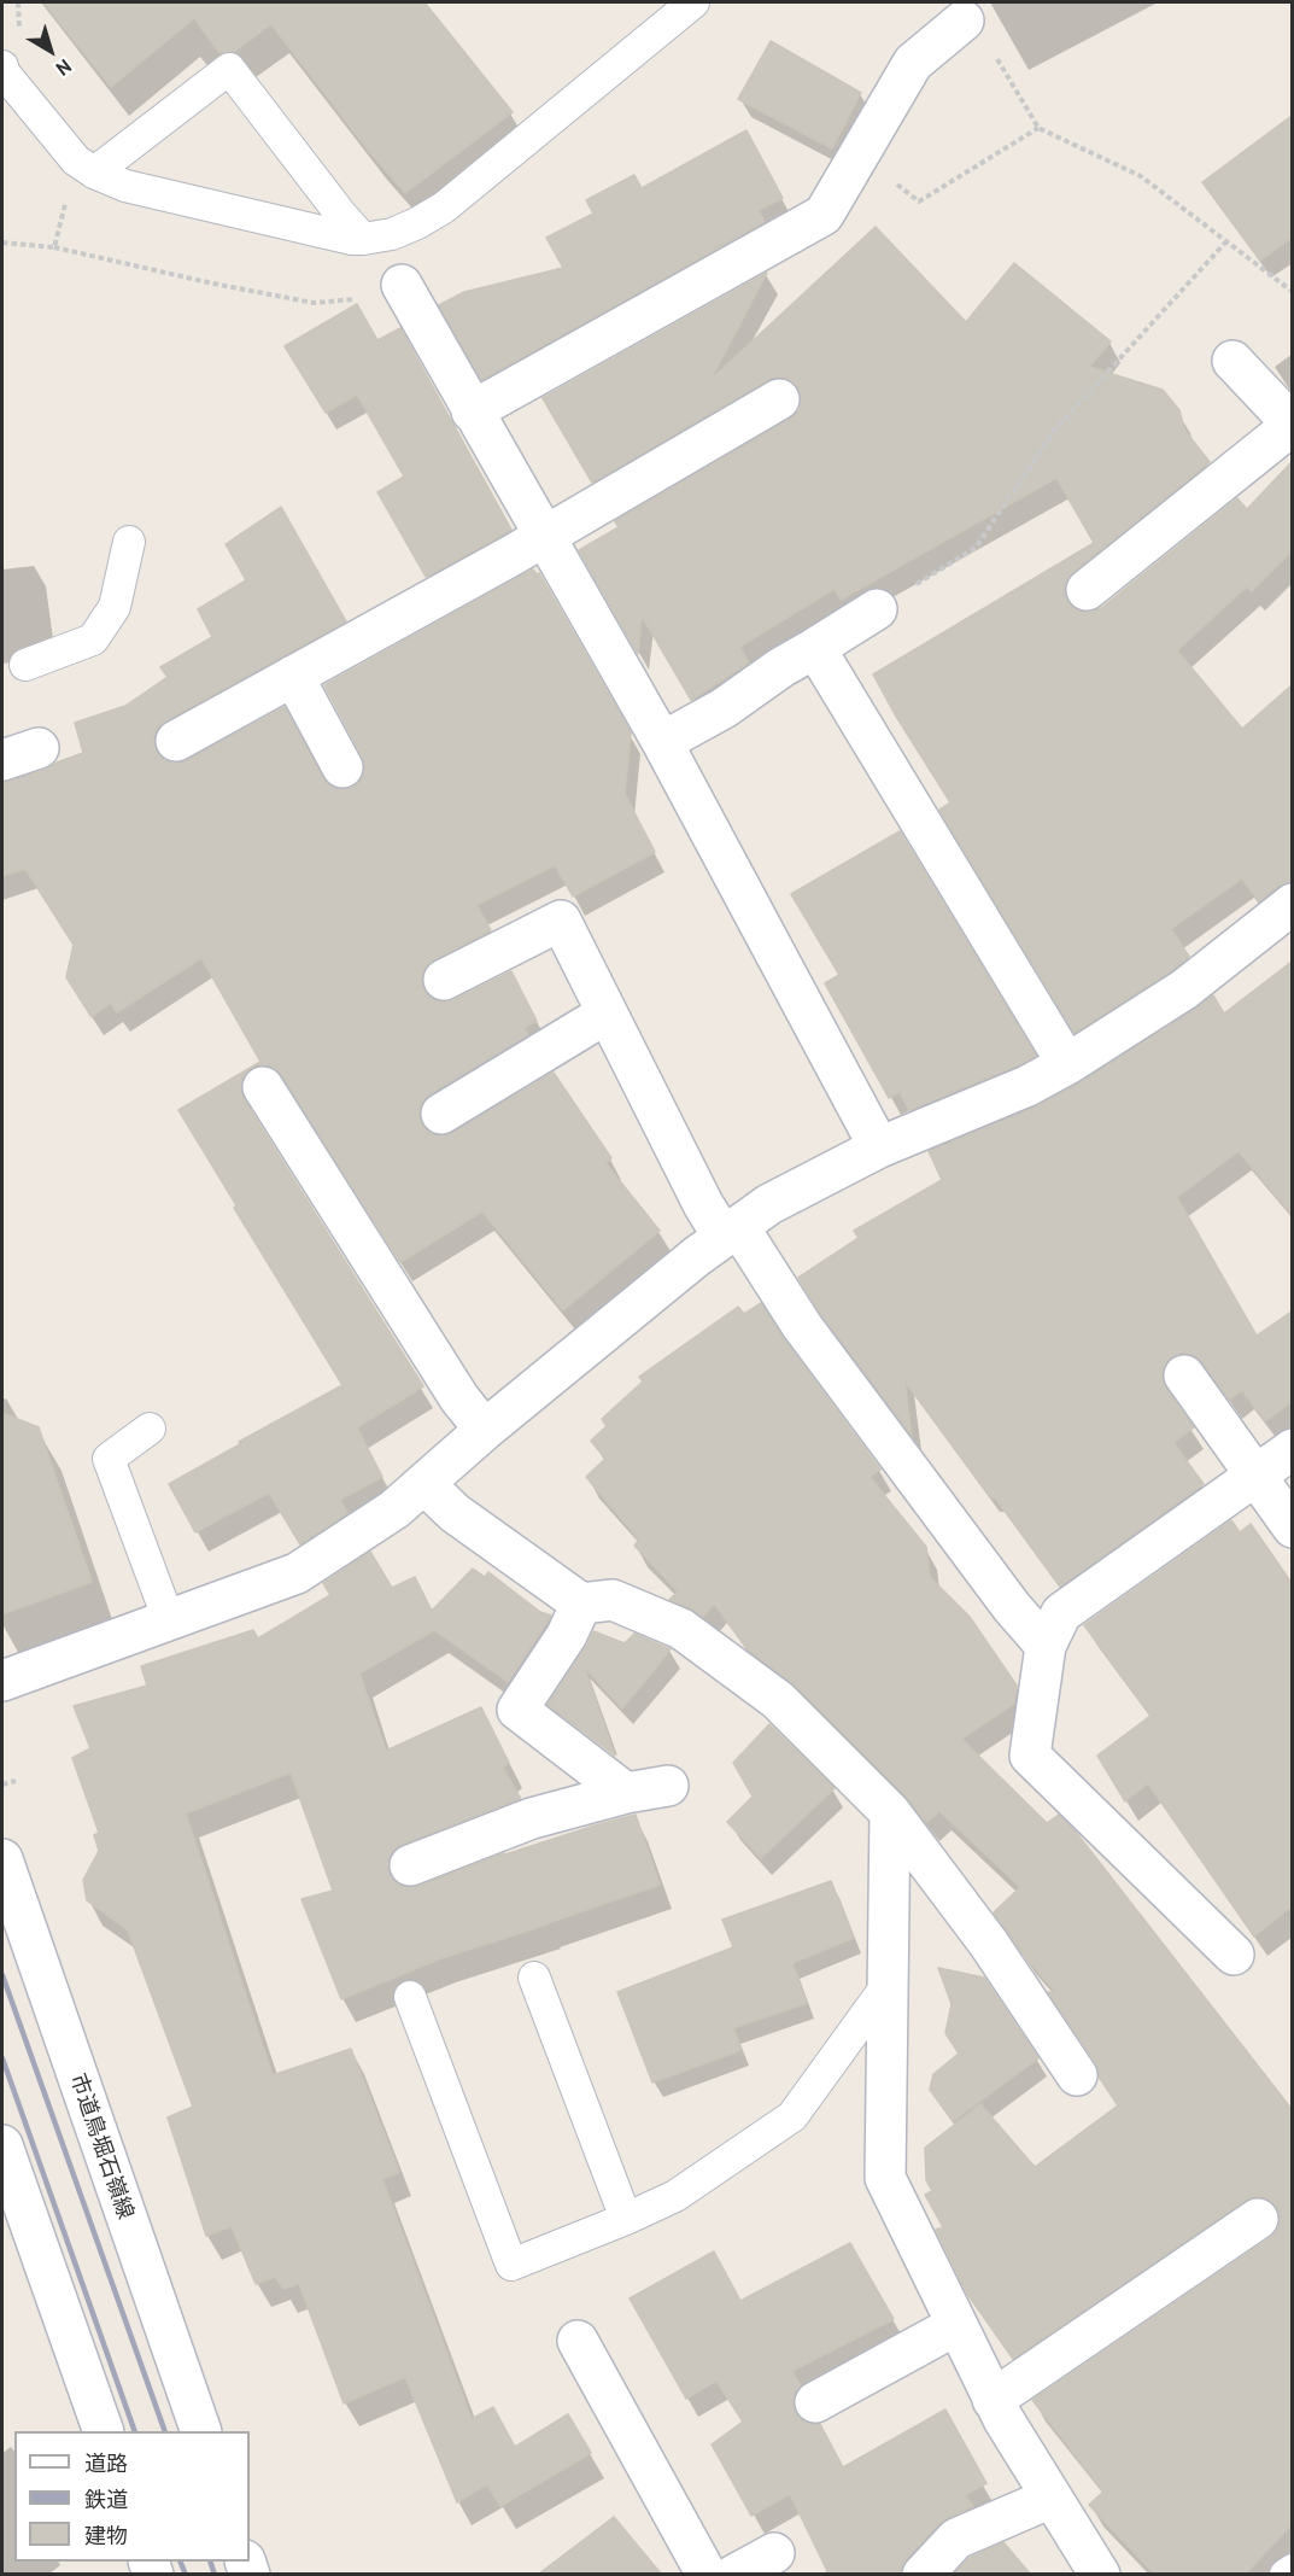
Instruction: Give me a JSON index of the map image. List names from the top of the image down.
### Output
{
  "streets": {
    "street": ["市道鳥堀石嶺線"]
  },
  "legend": ["道路", "鉄道", "建物"],
  "north": "bottom right"
}
